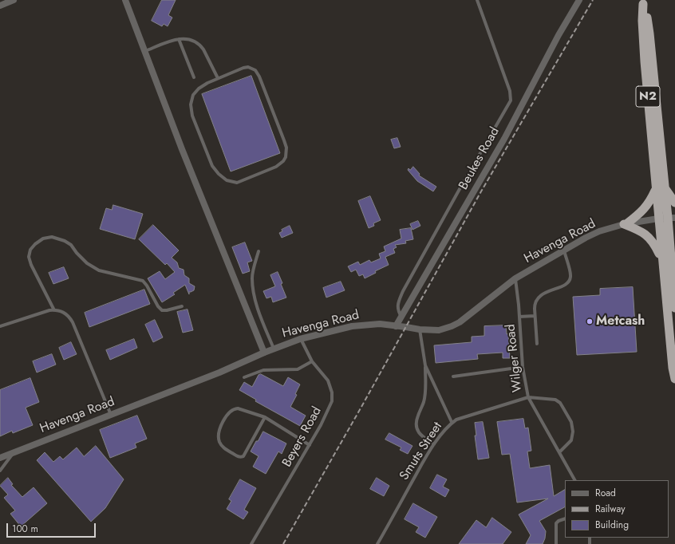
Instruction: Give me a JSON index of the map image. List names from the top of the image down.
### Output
{
  "streets": {
    "highway": ["N2"],
    "street": ["Beukes Road", "Havenga Road"],
    "lane": ["Wilger Road", "Beyers Road", "Smuts Street"]
  },
  "crossings": [
    ["N2", "Havenga Road"],
    ["Beukes Road", "Havenga Road"],
    ["Havenga Road", "Wilger Road"],
    ["Havenga Road", "Beyers Road"],
    ["Wilger Road", "Smuts Street"]
  ],
  "places": ["Metcash"],
  "legend": ["Road", "Railway", "Building"],
  "scale_bar": "100 m"
}
